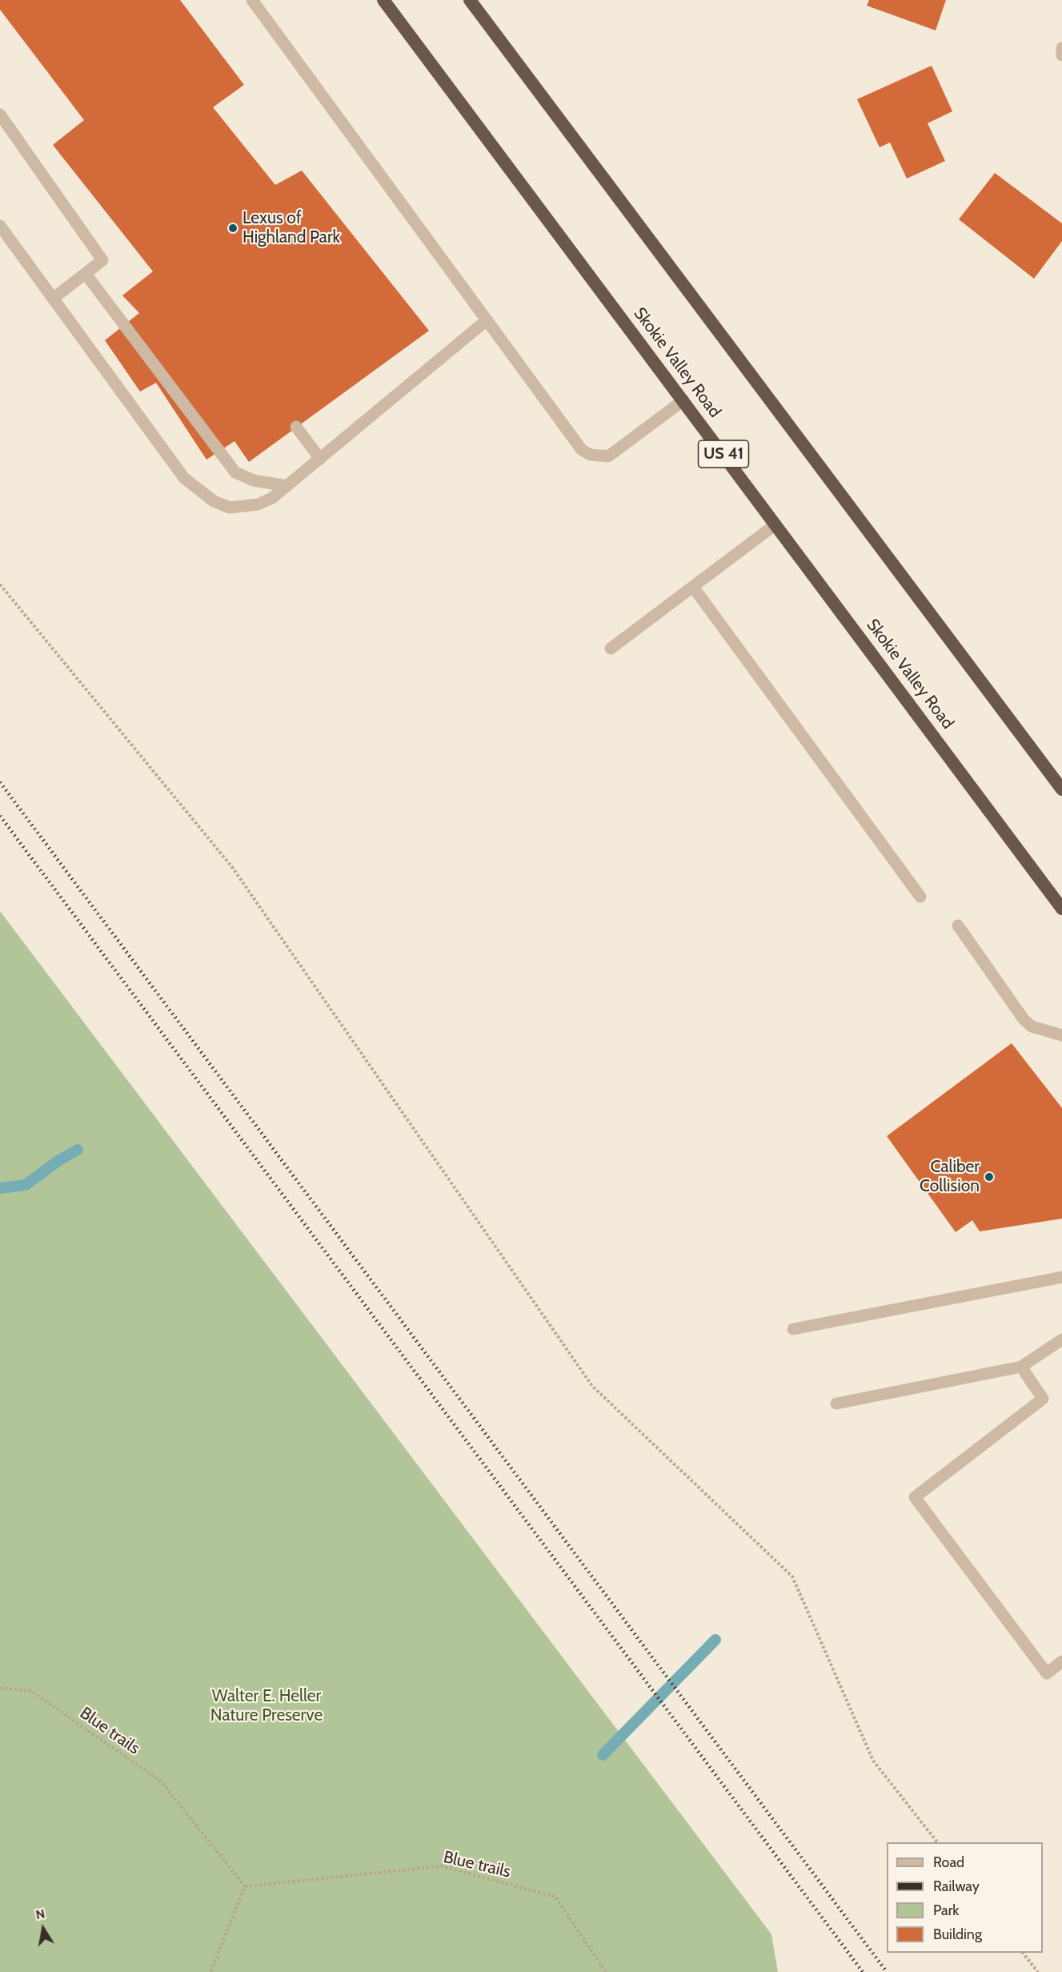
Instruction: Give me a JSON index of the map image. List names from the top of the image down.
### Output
{
  "streets": {
    "highway": ["Skokie Valley Road", "US 41"],
    "path": ["Blue trails"]
  },
  "parks": ["Walter E. Heller Nature Preserve"],
  "places": ["Lexus of Highland Park", "Caliber Collision"],
  "legend": [
    "Road",
    "Railway",
    "Park",
    "Building"
  ],
  "north": "top"
}
